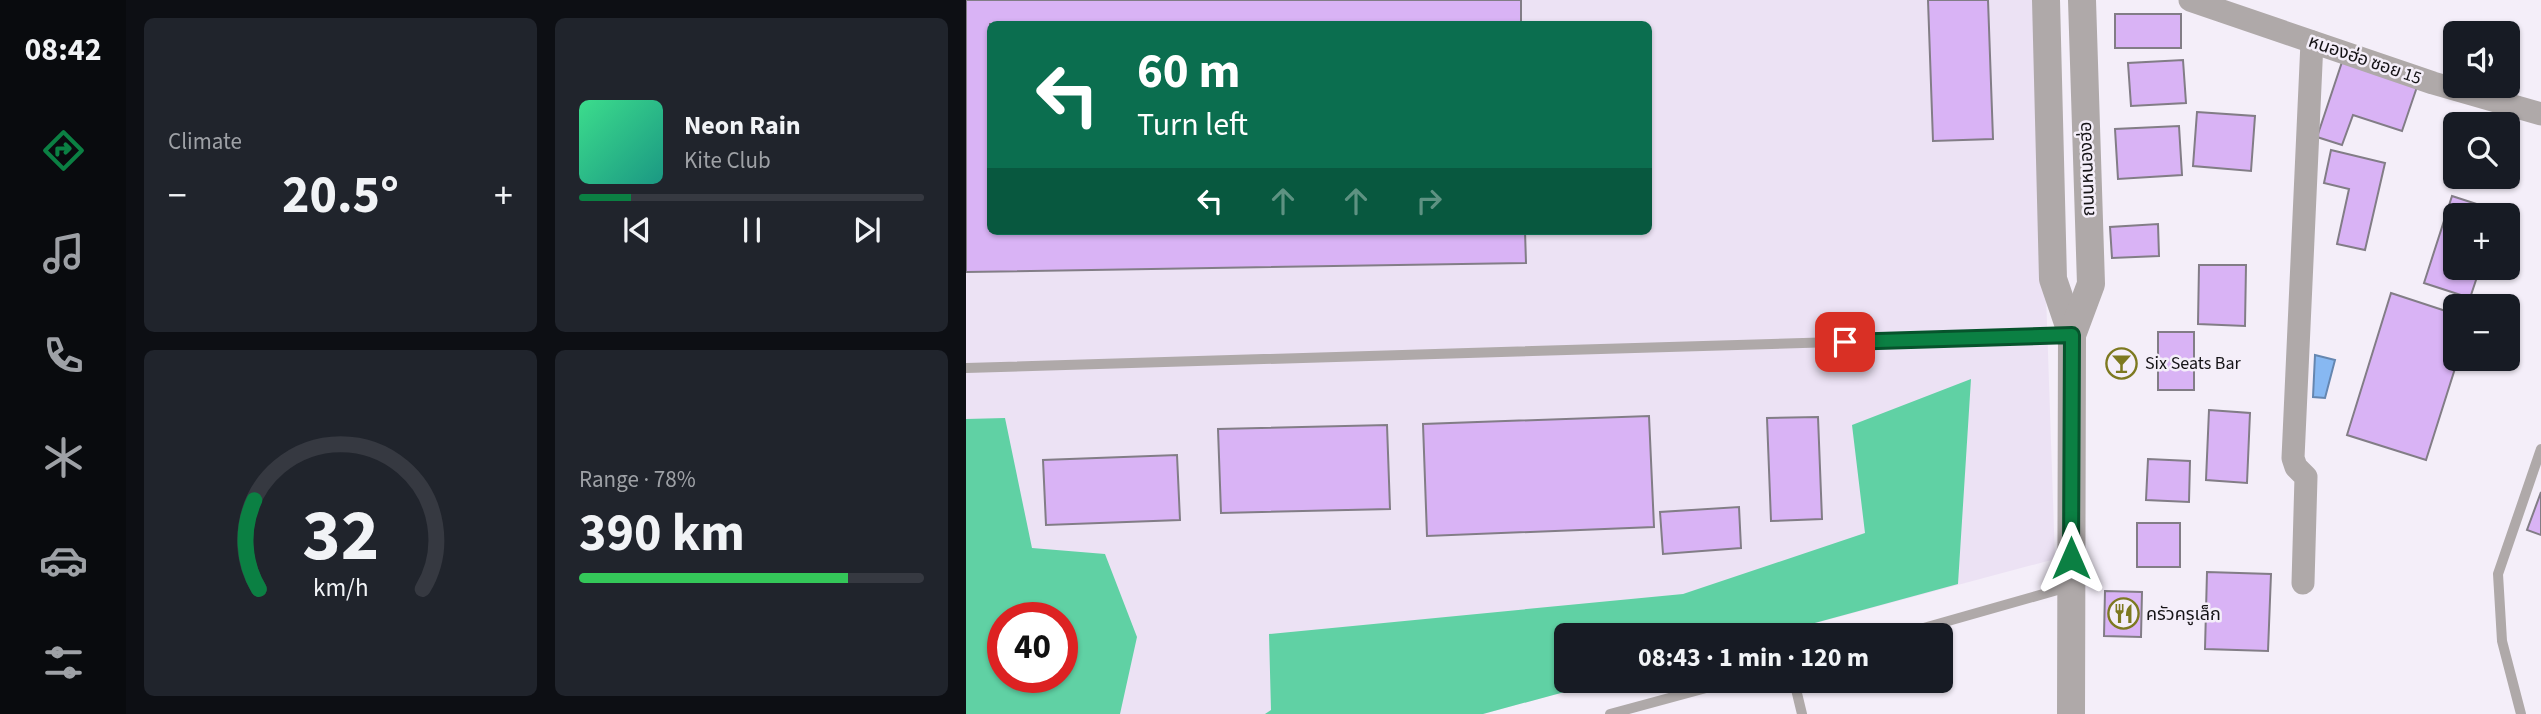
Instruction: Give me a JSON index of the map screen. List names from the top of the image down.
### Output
{
  "streets": {
    "street": ["หนองฮ่อ ซอย 15", "ถนนหนองฮ่อ"]
  },
  "places": {
    "bar": ["Six Seats Bar"],
    "restaurant": ["ครัวครูเล็ก"]
  },
  "page": {
    "tabs": "08:42",
    "tile": [
      "Climate",
      ["Range · 78%", "390 km"]
    ],
    "map_buttons": ["+", "−"],
    "turn": ["60 m", "Turn left"],
    "song": ["Neon Rain", "Kite Club"],
    "heat": ["−", "20.5°", "+"],
    "limit": "40",
    "trip": "08:43 · 1 min · 120 m",
    "gauge": ["32", "km/h"]
  }
}
